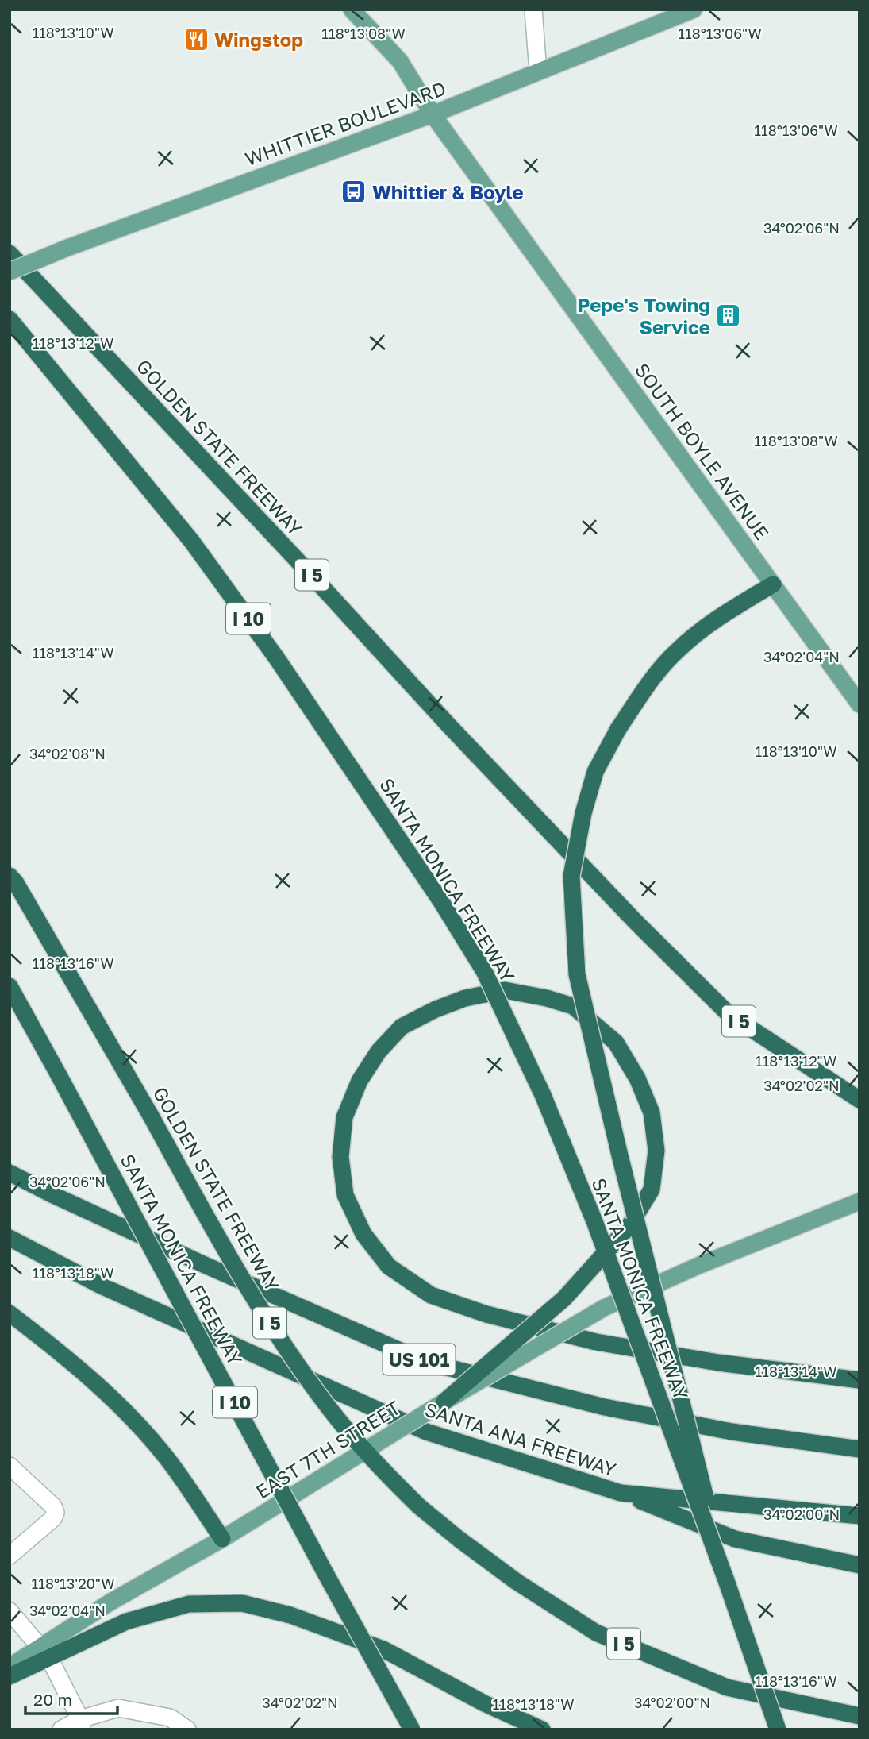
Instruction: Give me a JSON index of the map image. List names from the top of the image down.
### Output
{
  "streets": {
    "highway": [
      "GOLDEN STATE FREEWAY",
      "I 5",
      "I 10",
      "SANTA MONICA FREEWAY",
      "US 101",
      "SANTA ANA FREEWAY"
    ],
    "main road": ["WHITTIER BOULEVARD", "SOUTH BOYLE AVENUE", "EAST 7TH STREET"]
  },
  "crossings": [
    ["WHITTIER BOULEVARD", "SOUTH BOYLE AVENUE"]
  ],
  "places": {
    "restaurant": ["Wingstop"],
    "bus stop": ["Whittier & Boyle"],
    "building": ["Pepe's Towing Service"]
  },
  "scale_bar": "20 m",
  "coordinates": [
    "118°13'10\"W",
    "118°13'08\"W",
    "118°13'06\"W",
    "34°02'06\"N",
    "118°13'12\"W",
    "118°13'14\"W",
    "34°02'04\"N",
    "34°02'08\"N",
    "118°13'16\"W",
    "34°02'02\"N",
    "118°13'18\"W",
    "34°02'00\"N",
    "118°13'20\"W"
  ]
}
